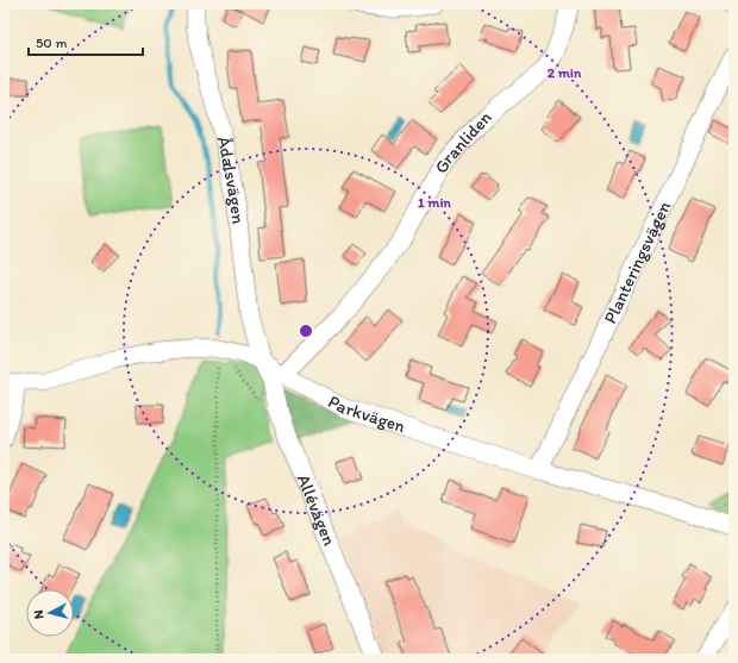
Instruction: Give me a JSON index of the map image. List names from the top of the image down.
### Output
{
  "streets": {
    "street": [
      "Granliden",
      "Ådalsvägen",
      "Planteringsvägen",
      "Parkvägen",
      "Allévägen"
    ]
  },
  "crossings": [
    ["Granliden", "Parkvägen"],
    ["Ådalsvägen", "Parkvägen"],
    ["Ådalsvägen", "Allévägen"],
    ["Planteringsvägen", "Parkvägen"],
    ["Parkvägen", "Allévägen"]
  ],
  "scale_bar": "50 m",
  "north": "left",
  "rings": ["2 min", "1 min"]
}
